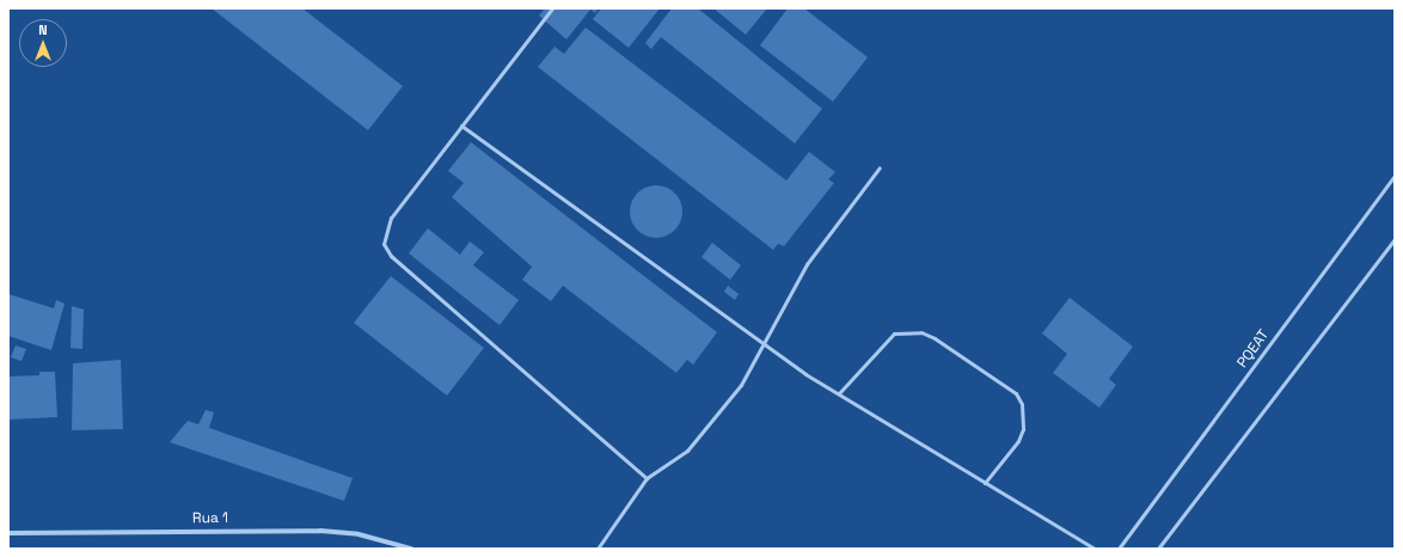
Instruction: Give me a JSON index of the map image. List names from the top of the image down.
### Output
{
  "streets": {
    "street": ["Rua 1"],
    "lane": ["PQEAT"]
  },
  "north": "top"
}
